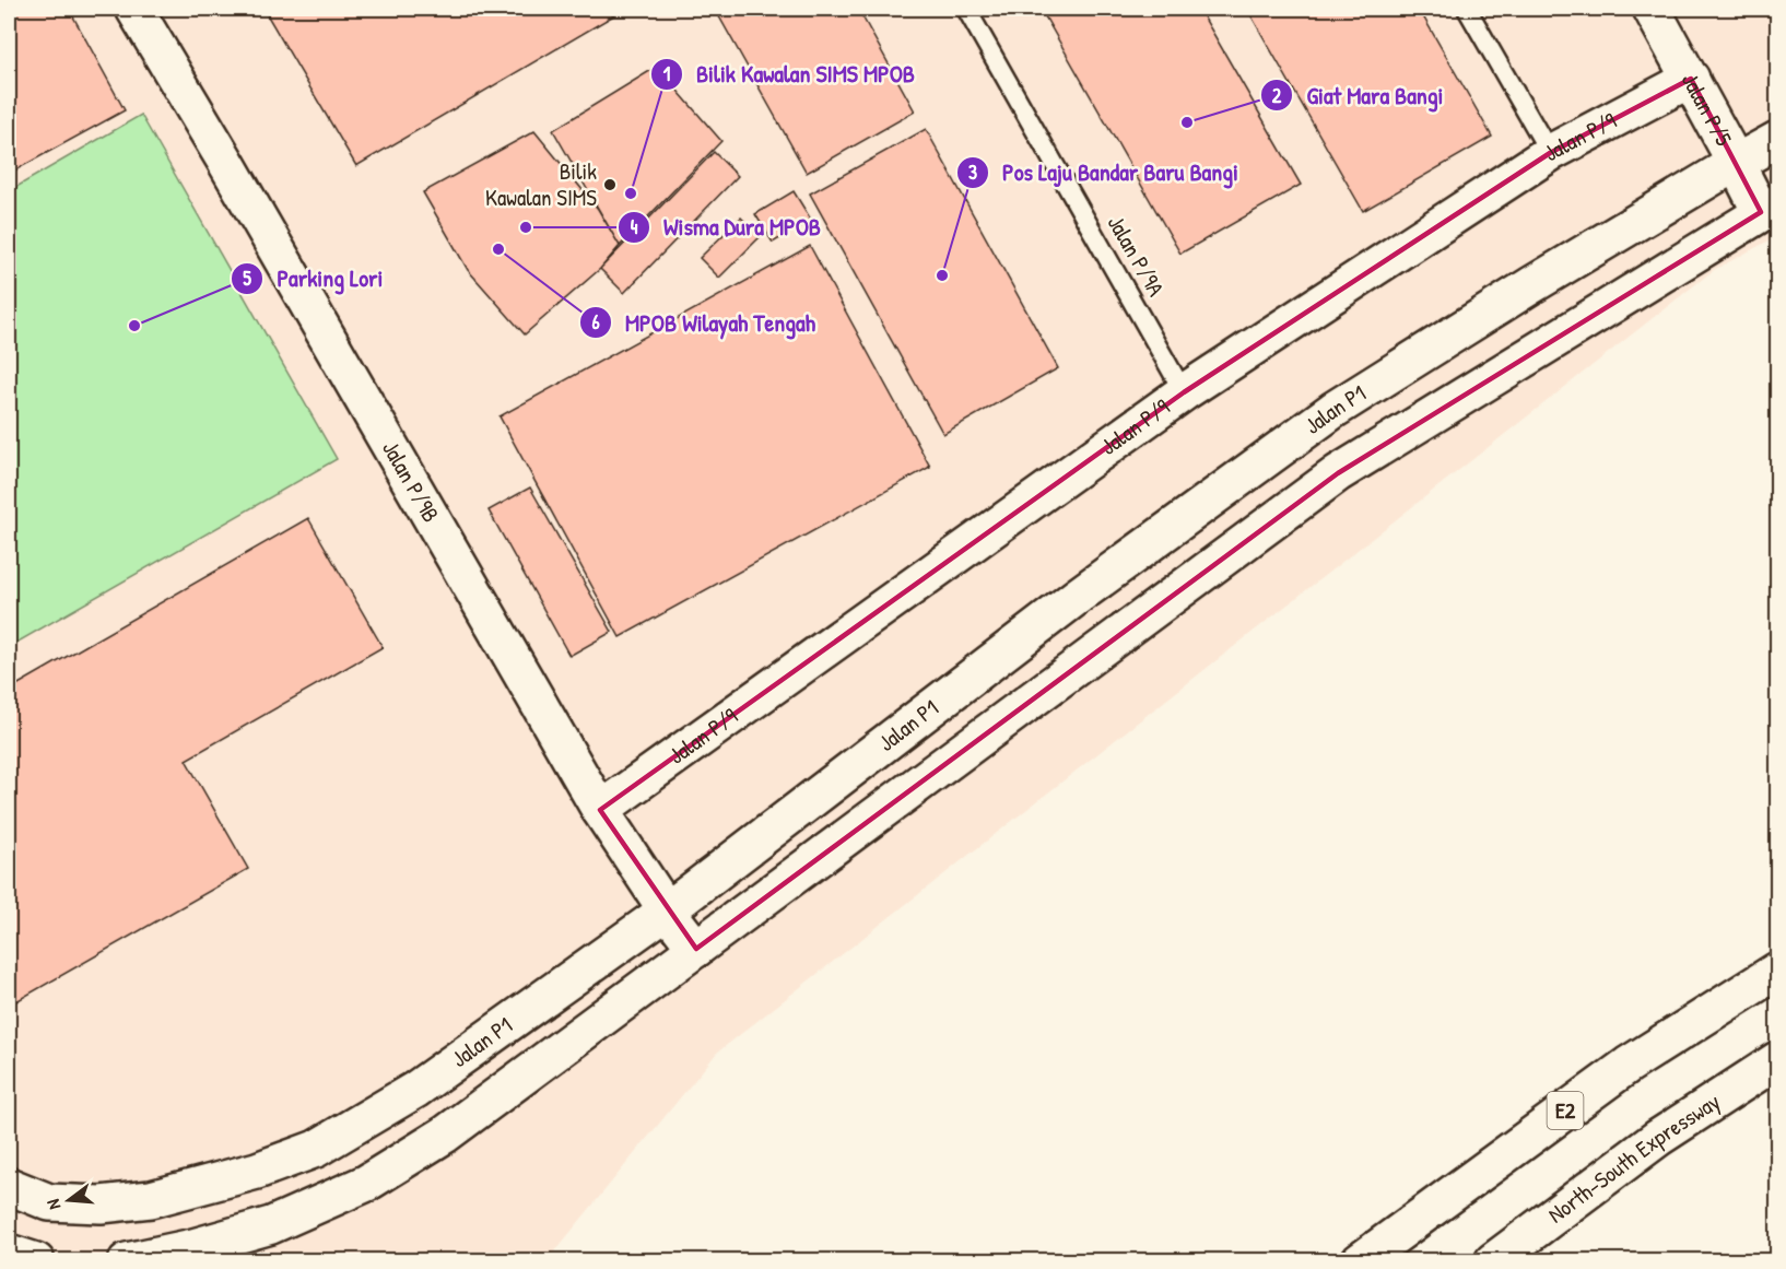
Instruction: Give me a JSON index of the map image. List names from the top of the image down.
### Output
{
  "streets": {
    "main road": [
      "Jalan P/5",
      "Jalan P/9",
      "Jalan P1",
      "Jalan P/9B",
      "E2",
      "North–South Expressway"
    ],
    "lane": ["Jalan P/9A"]
  },
  "crossings": [
    ["Jalan P/5", "Jalan P/9"],
    ["Jalan P/5", "Jalan P1"],
    ["Jalan P/9", "Jalan P/9A"],
    ["Jalan P/9", "Jalan P/9B"],
    ["Jalan P1", "Jalan P/9B"]
  ],
  "places": [
    "Giat Mara Bangi",
    "Bilik Kawalan SIMS",
    "Bilik Kawalan SIMS MPOB",
    "Wisma Dura MPOB",
    "MPOB Wilayah Tengah",
    "Pos Laju Bandar Baru Bangi",
    "Parking Lori"
  ],
  "north": "left"
}
